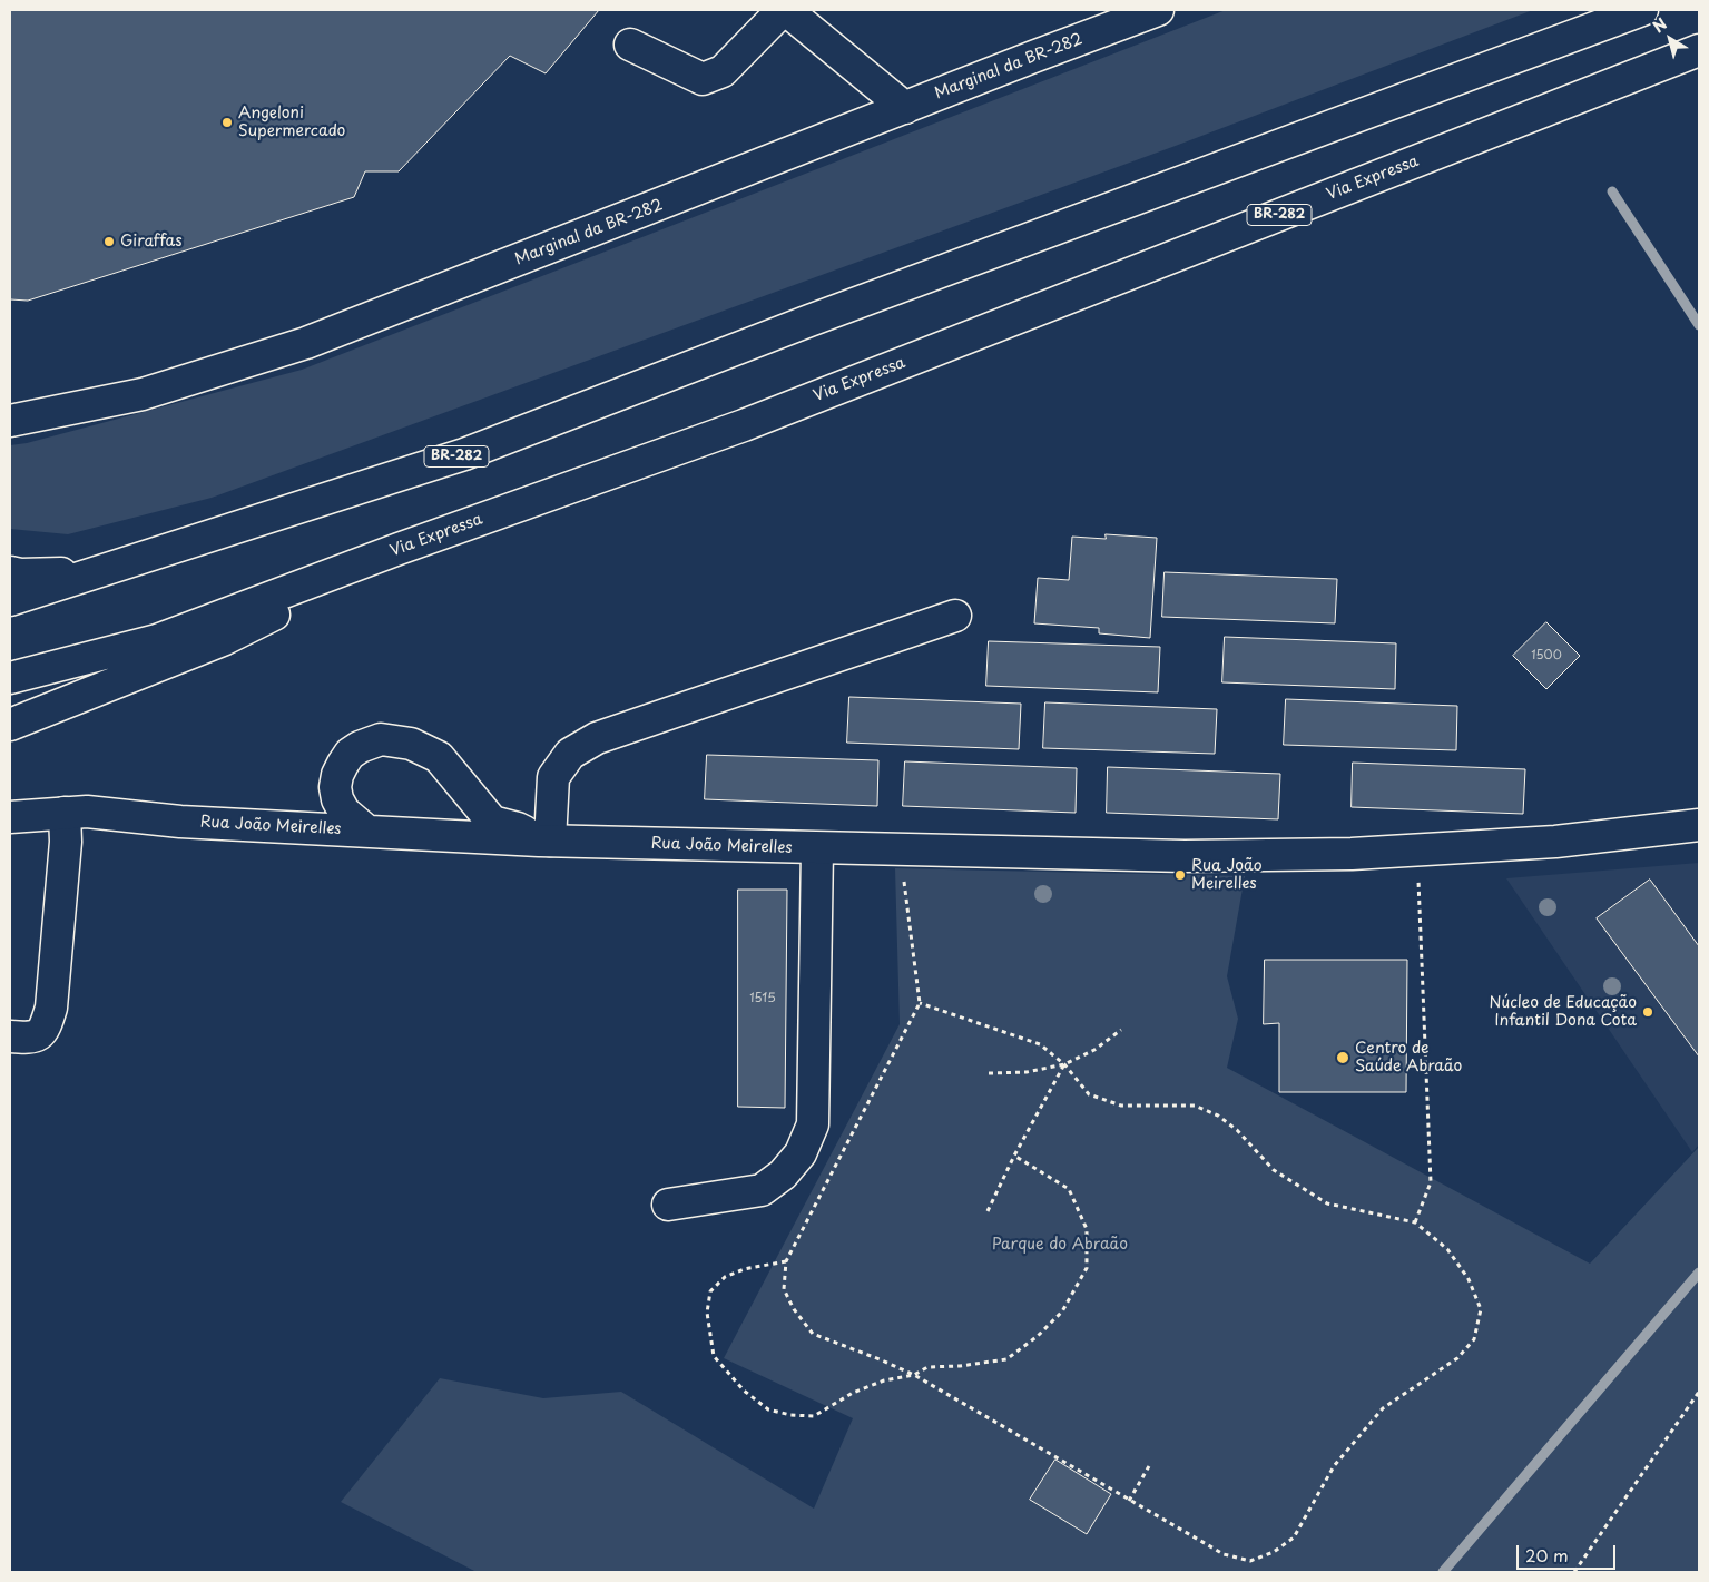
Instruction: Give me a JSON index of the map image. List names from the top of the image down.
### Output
{
  "streets": {
    "main road": [
      "Marginal da BR-282",
      "Via Expressa",
      "BR-282",
      "Rua João Meirelles"
    ]
  },
  "parks": ["Parque do Abraão"],
  "places": [
    "Angeloni Supermercado",
    "Giraffas",
    "Rua João Meirelles",
    "Núcleo de Educação Infantil Dona Cota",
    "Centro de Saúde Abraão"
  ],
  "house_numbers": ["1500", "1515"],
  "scale_bar": "20 m",
  "north": "top left"
}
